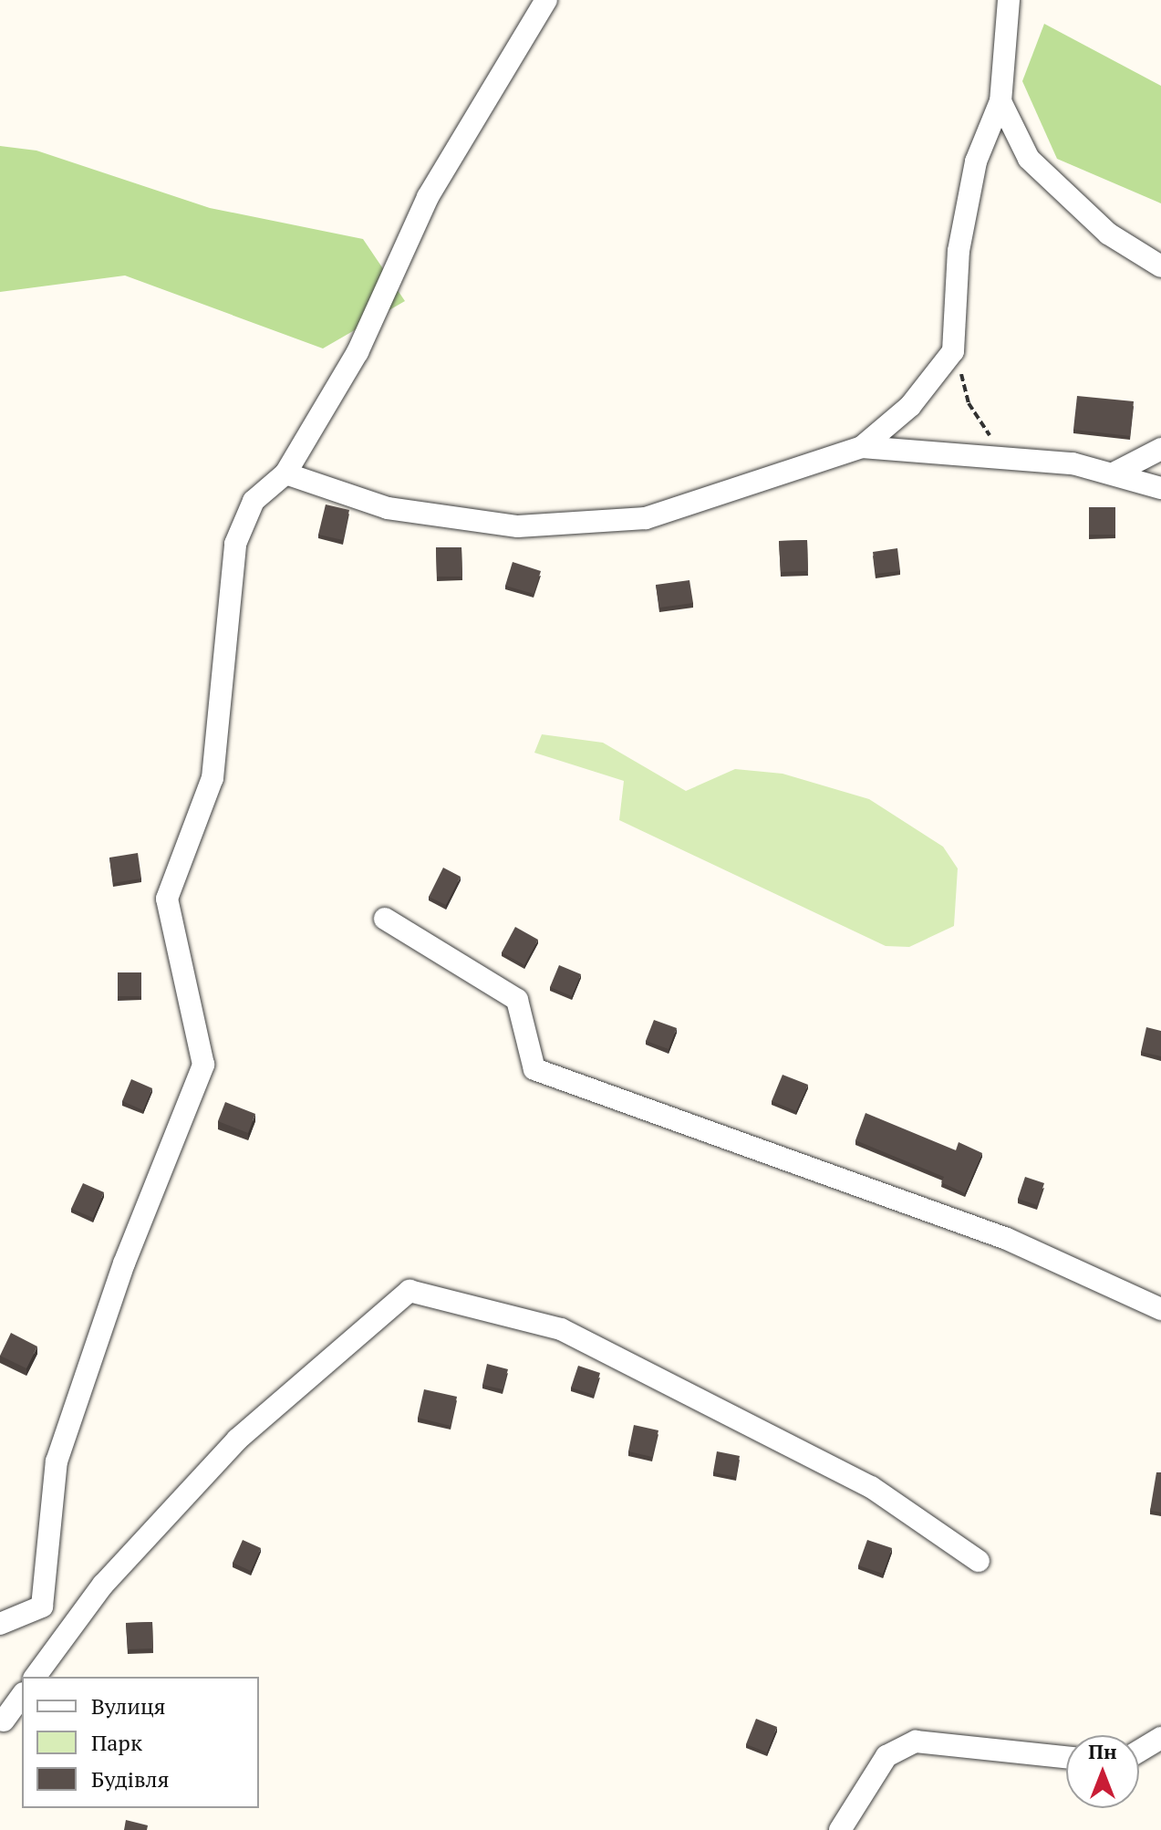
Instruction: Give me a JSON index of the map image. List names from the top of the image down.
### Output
{
  "legend": ["Вулиця", "Парк", "Будівля"],
  "north": "top"
}
